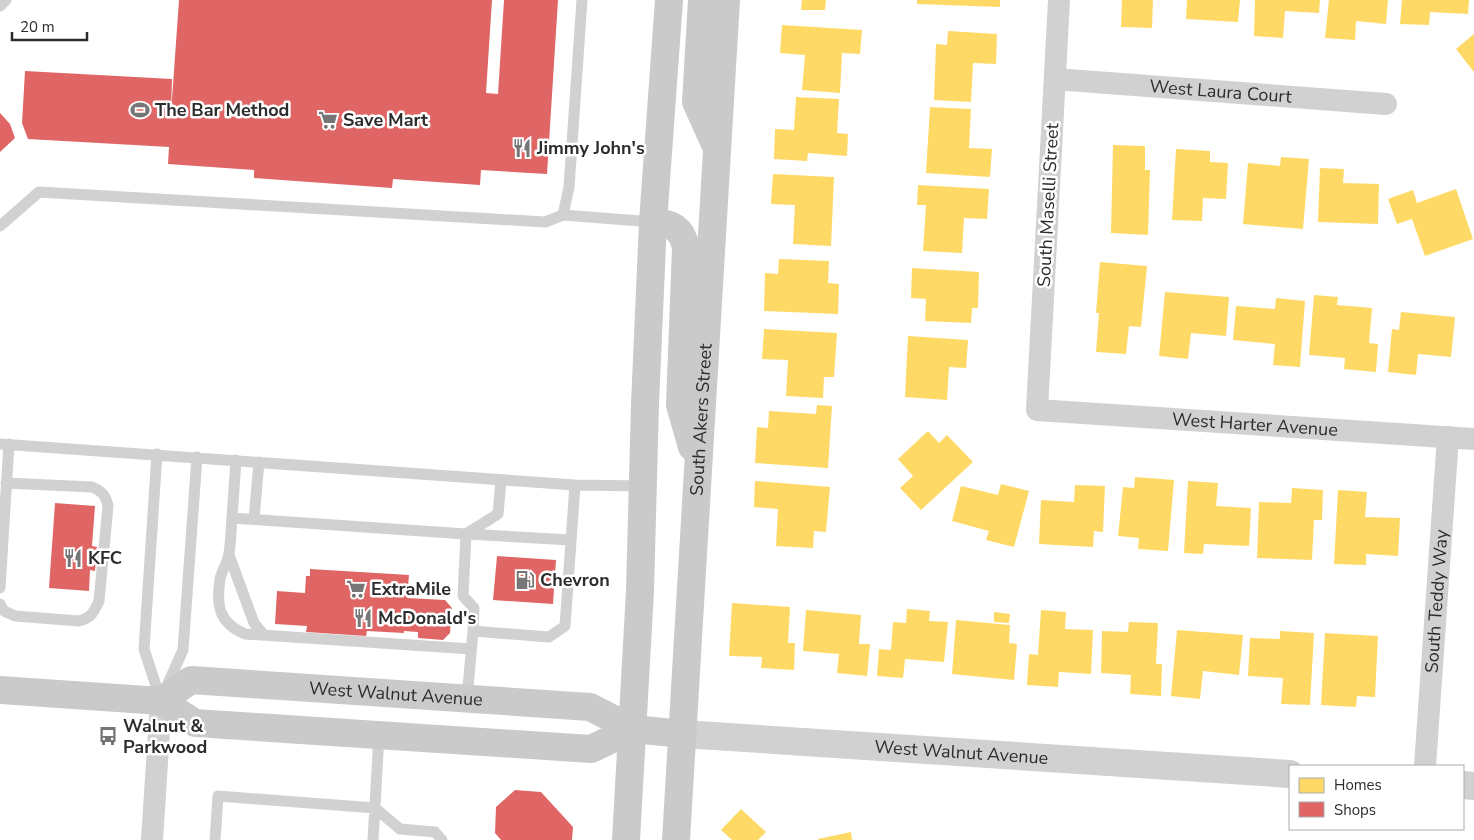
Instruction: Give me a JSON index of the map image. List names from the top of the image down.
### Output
{
  "streets": {
    "main road": ["South Akers Street", "West Walnut Avenue"],
    "street": [
      "West Laura Court",
      "South Maselli Street",
      "West Harter Avenue",
      "South Teddy Way"
    ]
  },
  "crossings": [
    ["West Laura Court", "South Maselli Street"],
    ["South Maselli Street", "West Harter Avenue"],
    ["South Akers Street", "West Walnut Avenue"],
    ["West Harter Avenue", "South Teddy Way"]
  ],
  "places": {
    "sports": ["The Bar Method"],
    "supermarket": ["Save Mart", "ExtraMile"],
    "restaurant": ["Jimmy John's", "KFC", "McDonald's"],
    "fuel station": ["Chevron"],
    "bus stop": ["Walnut & Parkwood"]
  },
  "legend": ["Homes", "Shops"],
  "scale_bar": "20 m"
}
